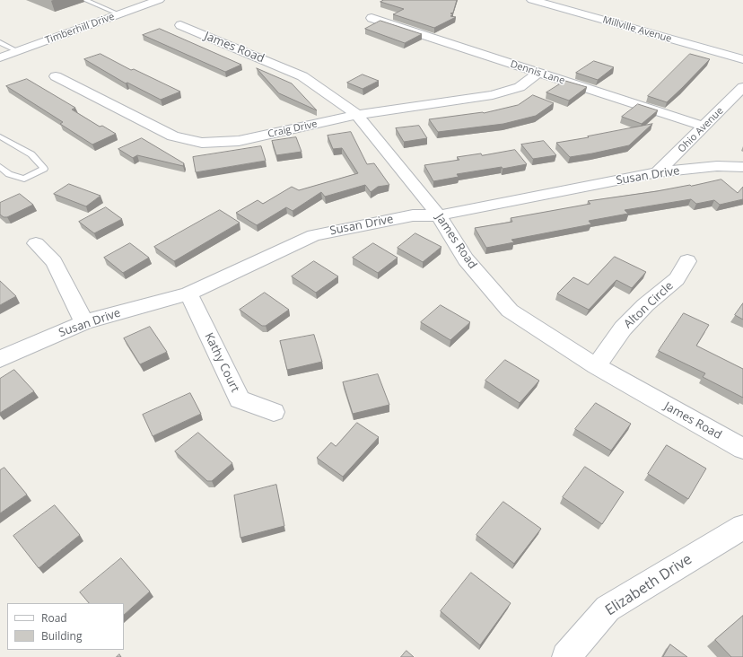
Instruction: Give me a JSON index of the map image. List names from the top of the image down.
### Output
{
  "streets": {
    "street": [
      "Timberhill Drive",
      "Millville Avenue",
      "James Road",
      "Dennis Lane",
      "Craig Drive",
      "Ohio Avenue",
      "Susan Drive",
      "Alton Circle",
      "Kathy Court",
      "Elizabeth Drive"
    ]
  },
  "crossings": [
    ["James Road", "Craig Drive"],
    ["James Road", "Susan Drive"],
    ["James Road", "Alton Circle"],
    ["Dennis Lane", "Craig Drive"],
    ["Dennis Lane", "Ohio Avenue"],
    ["Ohio Avenue", "Susan Drive"],
    ["Susan Drive", "Kathy Court"]
  ],
  "legend": ["Road", "Building"]
}
